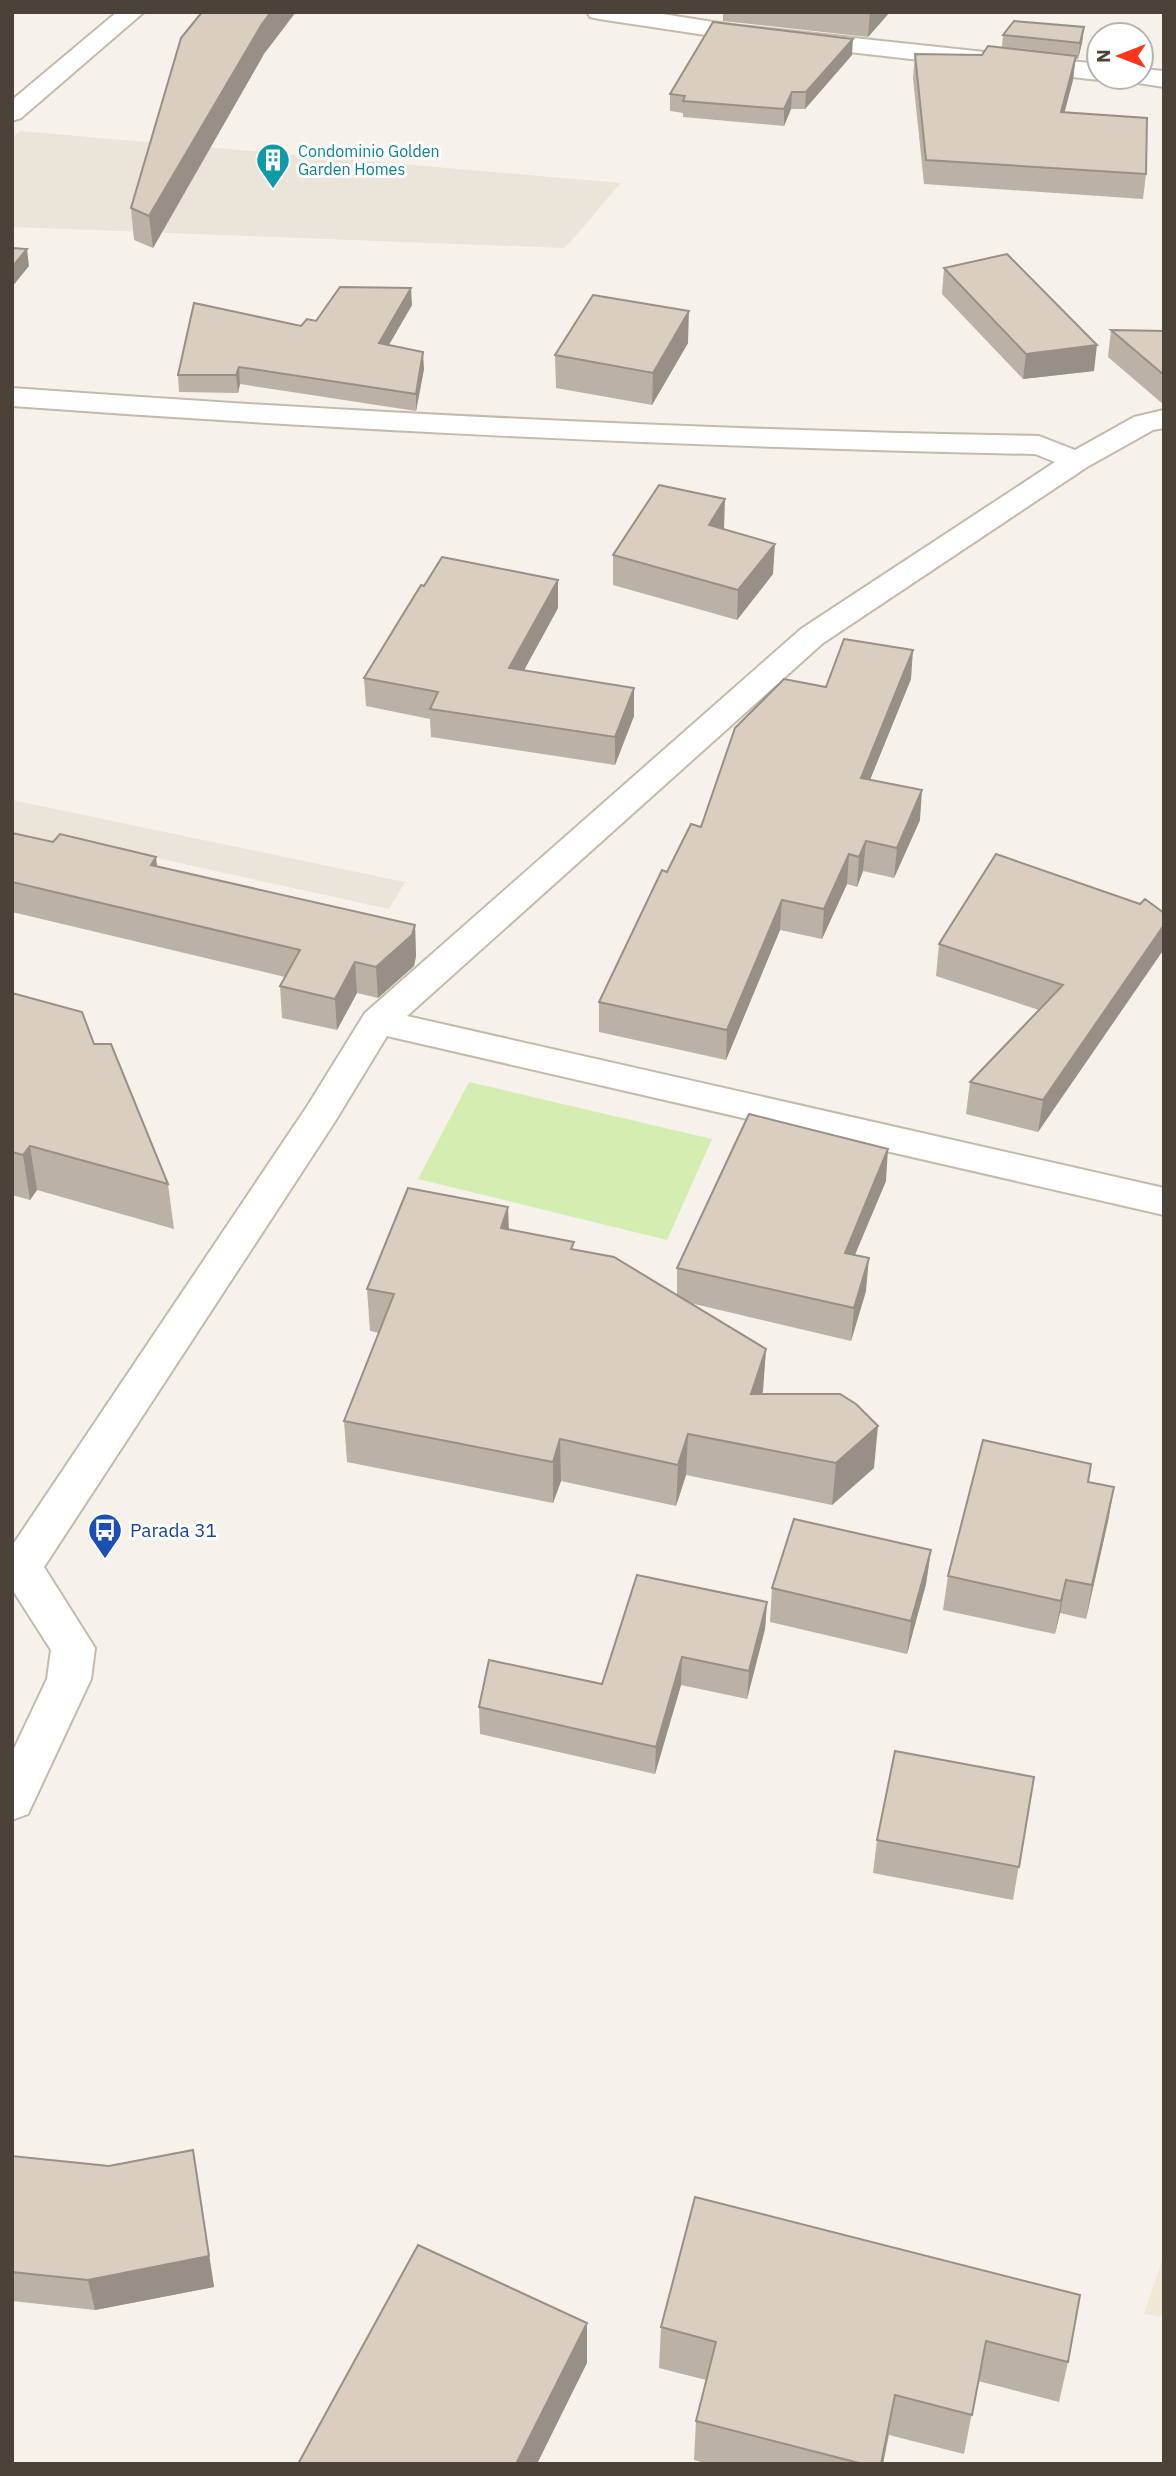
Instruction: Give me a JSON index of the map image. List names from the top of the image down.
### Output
{
  "places": {
    "building": ["Condominio Golden Garden Homes"],
    "bus stop": ["Parada 31"]
  },
  "north": "left"
}
